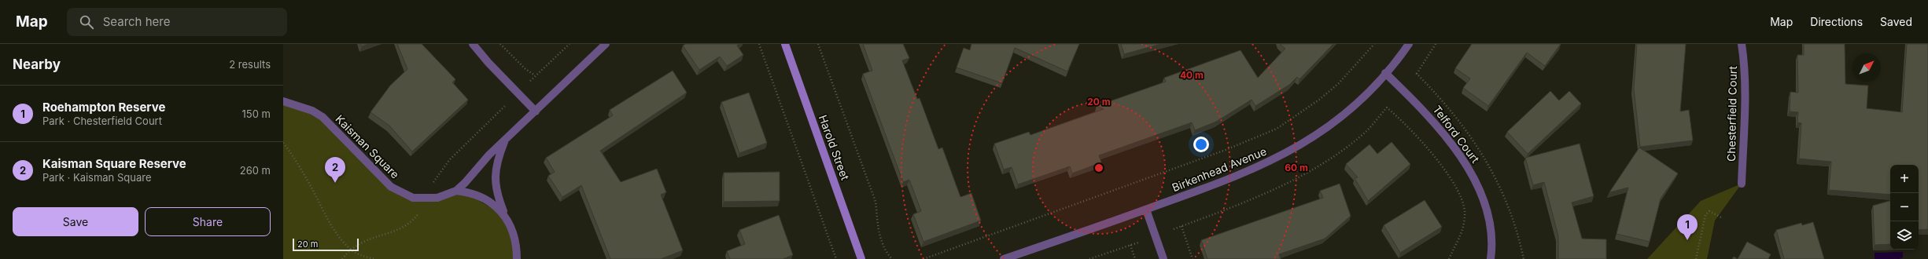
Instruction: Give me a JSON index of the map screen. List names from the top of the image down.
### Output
{
  "streets": {
    "street": [
      "Chesterfield Court",
      "Telford Court",
      "Kaisman Square",
      "Harold Street",
      "Birkenhead Avenue"
    ]
  },
  "crossings": [
    ["Telford Court", "Birkenhead Avenue"]
  ],
  "scale_bar": "20 m",
  "north": "top right",
  "page": {
    "header": "Map",
    "search": "Search here",
    "nav": ["Map", "Directions", "Saved"],
    "heading": ["Nearby", "2 results"],
    "list": [
      {
        "mark": "1",
        "name": "Roehampton Reserve",
        "note": "Park · Chesterfield Court",
        "value": "150 m"
      },
      {
        "mark": "2",
        "name": "Kaisman Square Reserve",
        "note": "Park · Kaisman Square",
        "value": "260 m"
      }
    ],
    "pins": ["2", "1"],
    "map_buttons": ["+", "−"],
    "buttons": ["Save", "Share"],
    "scale": "20 m"
  },
  "rings": ["40 m", "20 m", "60 m"]
}
